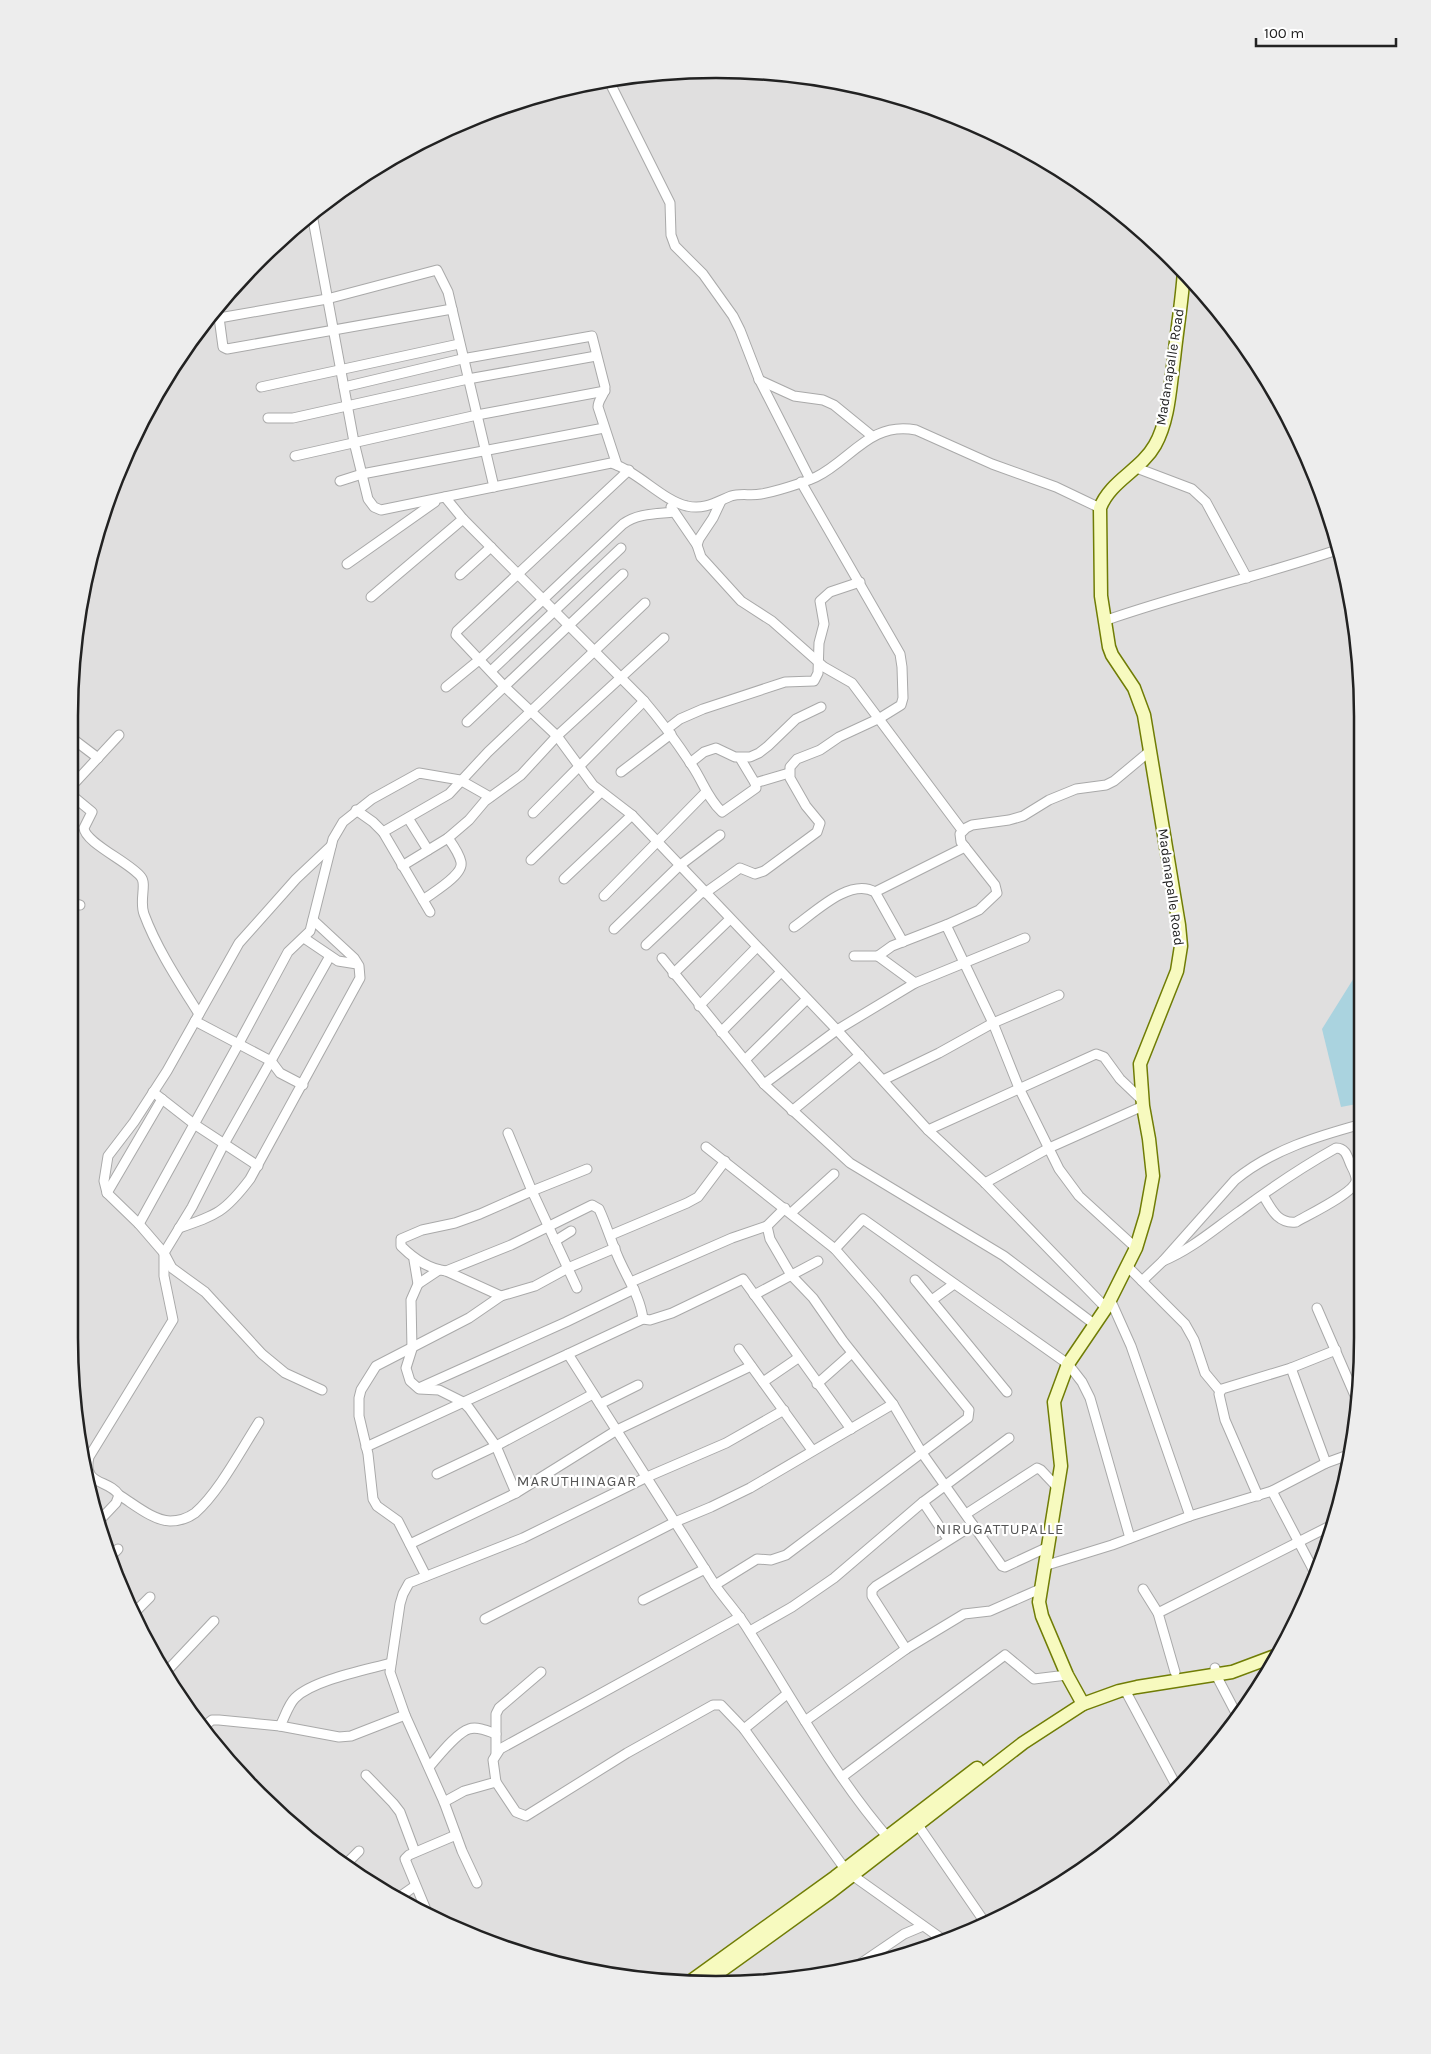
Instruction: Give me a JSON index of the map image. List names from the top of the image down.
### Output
{
  "streets": {
    "main road": ["Madanapalle Road"]
  },
  "districts": ["MARUTHINAGAR", "NIRUGATTUPALLE"],
  "scale_bar": "100 m"
}
